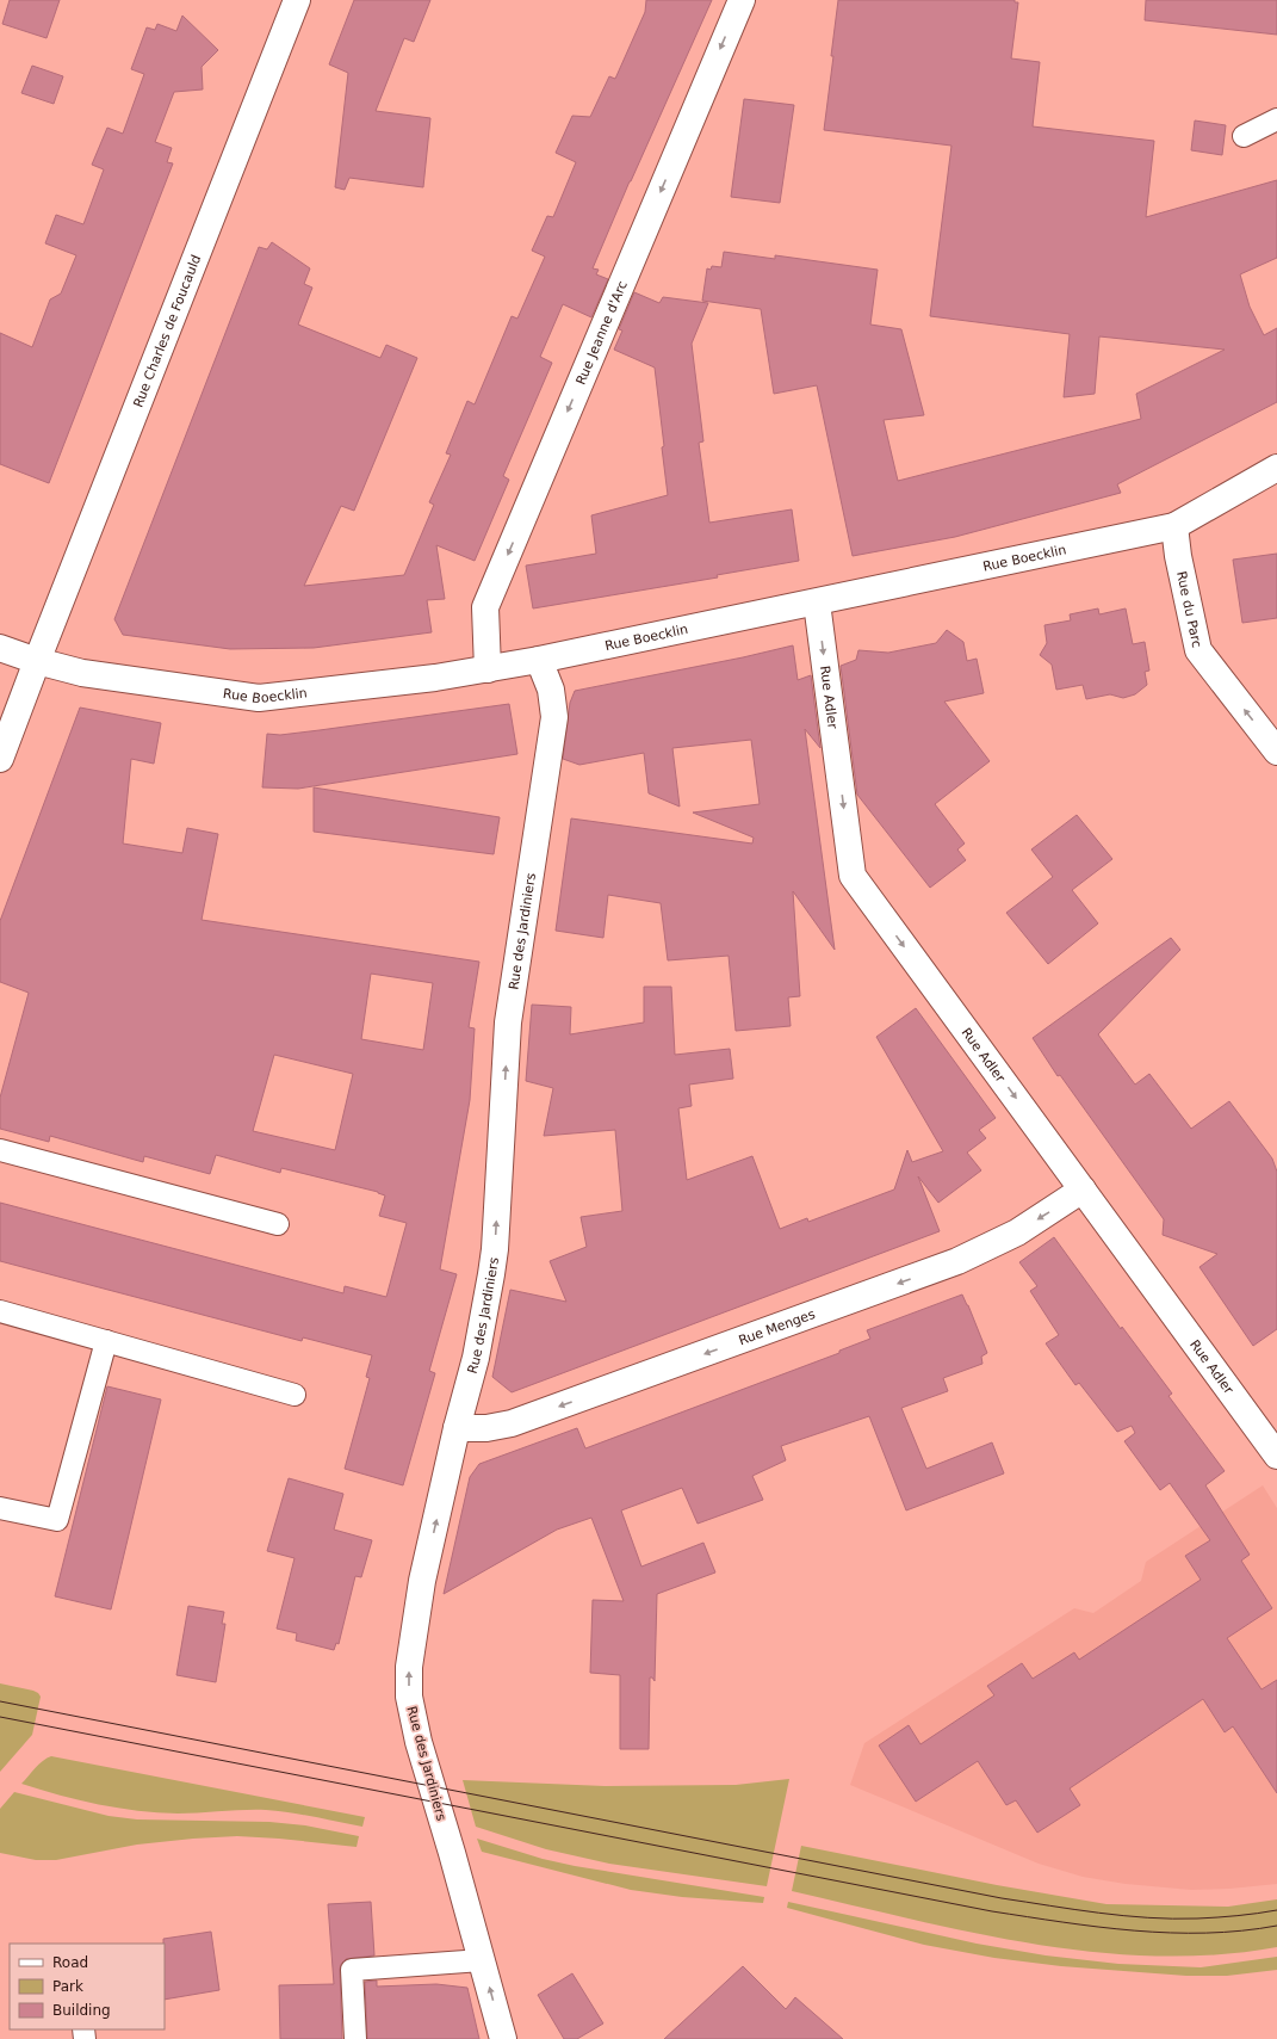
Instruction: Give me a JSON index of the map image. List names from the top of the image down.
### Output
{
  "streets": {
    "street": [
      "Rue Charles de Foucauld",
      "Rue Jeanne d'Arc",
      "Rue Boecklin",
      "Rue du Parc",
      "Rue Adler",
      "Rue des Jardiniers",
      "Rue Menges"
    ]
  },
  "crossings": [
    ["Rue Charles de Foucauld", "Rue Boecklin"],
    ["Rue Jeanne d'Arc", "Rue Boecklin"],
    ["Rue Boecklin", "Rue du Parc"],
    ["Rue Boecklin", "Rue Adler"],
    ["Rue Boecklin", "Rue des Jardiniers"],
    ["Rue Adler", "Rue Menges"],
    ["Rue des Jardiniers", "Rue Menges"]
  ],
  "one_way": [
    "Rue Jeanne d'Arc",
    "Rue du Parc",
    "Rue Adler",
    "Rue des Jardiniers",
    "Rue Menges"
  ],
  "legend": ["Road", "Park", "Building"]
}
